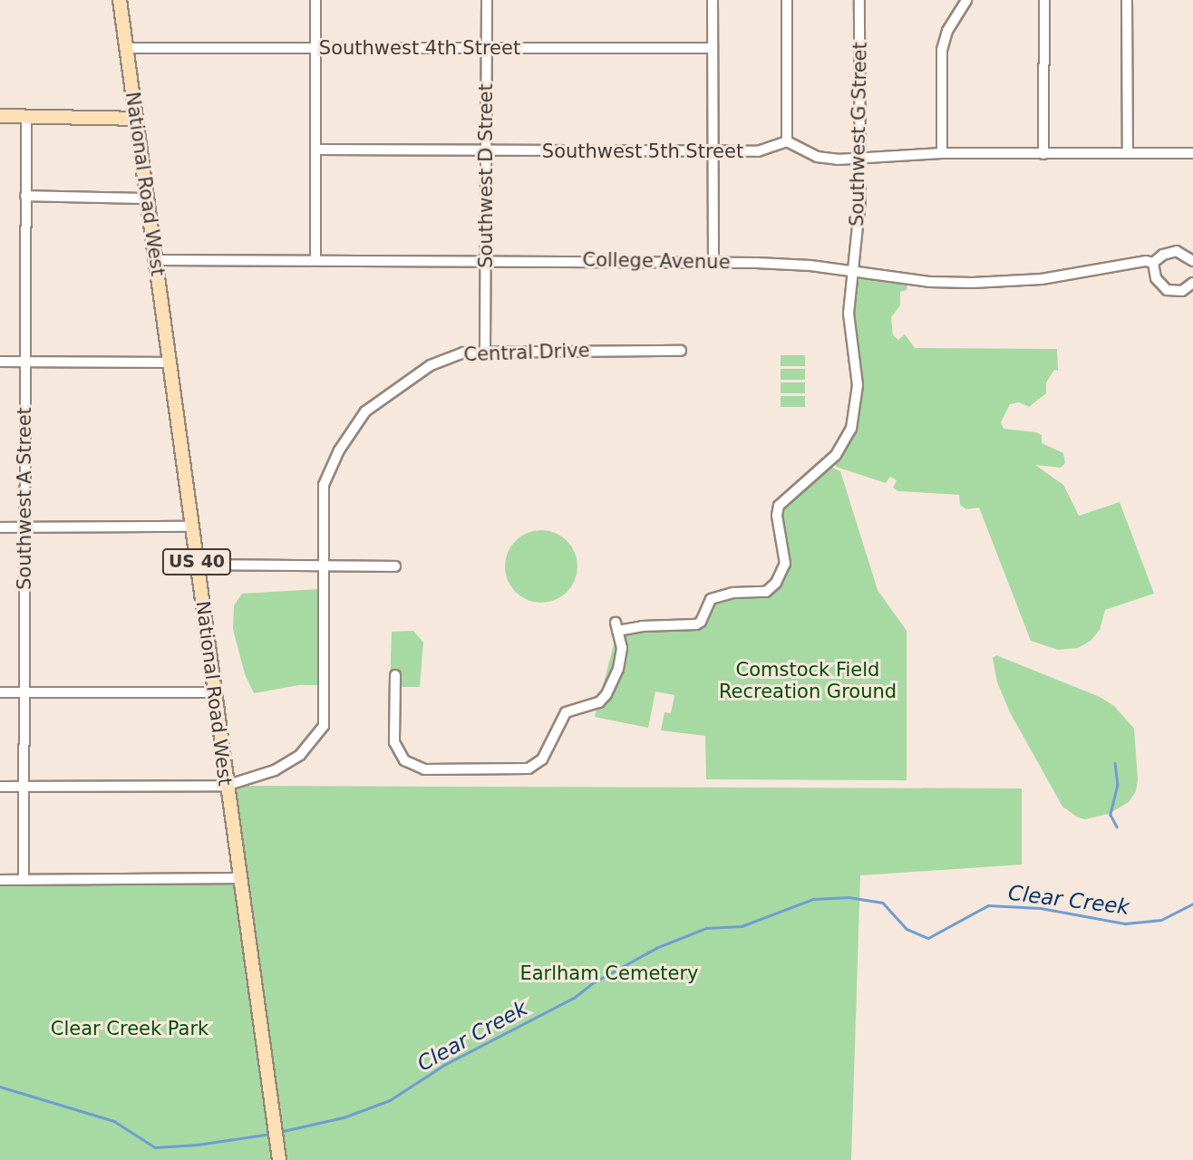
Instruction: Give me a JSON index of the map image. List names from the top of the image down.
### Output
{
  "streets": {
    "main road": ["National Road West", "US 40"],
    "street": [
      "Southwest 4th Street",
      "Southwest G Street",
      "Southwest 5th Street",
      "Southwest D Street",
      "College Avenue",
      "Central Drive",
      "Southwest A Street"
    ]
  },
  "crossings": [
    ["Southwest 4th Street", "Southwest D Street"],
    ["Southwest 4th Street", "National Road West"],
    ["Southwest G Street", "College Avenue"],
    ["Southwest 5th Street", "Southwest D Street"],
    ["Southwest D Street", "College Avenue"],
    ["Southwest D Street", "Central Drive"],
    ["National Road West", "College Avenue"],
    ["National Road West", "Central Drive"],
    ["Central Drive", "Southwest A Street"]
  ],
  "water": ["Clear Creek"],
  "parks": ["Comstock Field Recreation Ground", "Earlham Cemetery", "Clear Creek Park"]
}
